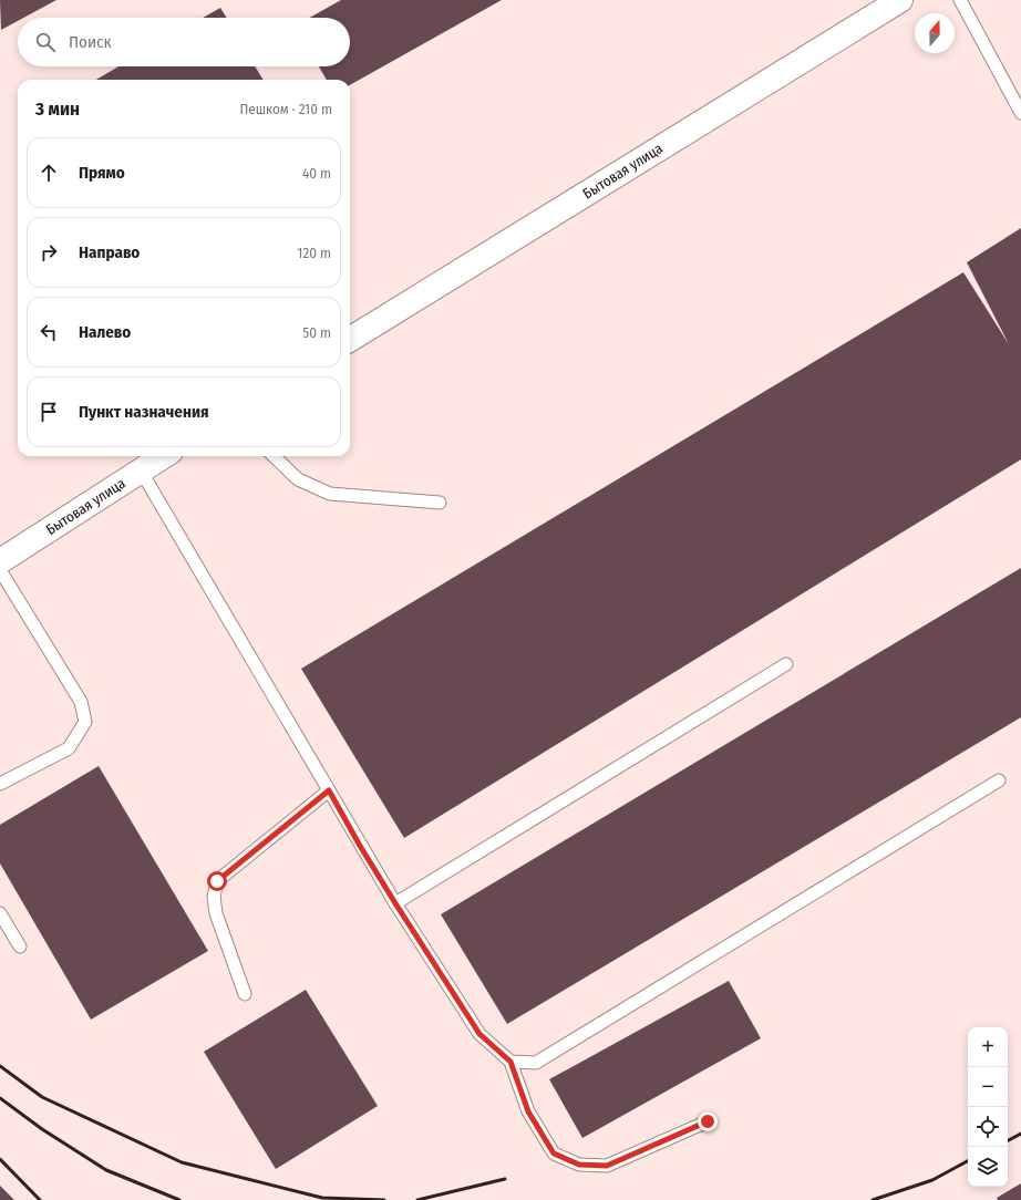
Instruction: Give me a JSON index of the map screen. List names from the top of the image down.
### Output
{
  "streets": {
    "main road": ["Бытовая улица"]
  },
  "north": "top",
  "page": {
    "search": "Поиск",
    "heading": ["3 мин", "Пешком · 210 m"],
    "list": [
      ["Прямо", "40 m"],
      ["Направо", "120 m"],
      ["Налево", "50 m"],
      "Пункт назначения"
    ],
    "map_buttons": ["+", "−"]
  }
}
